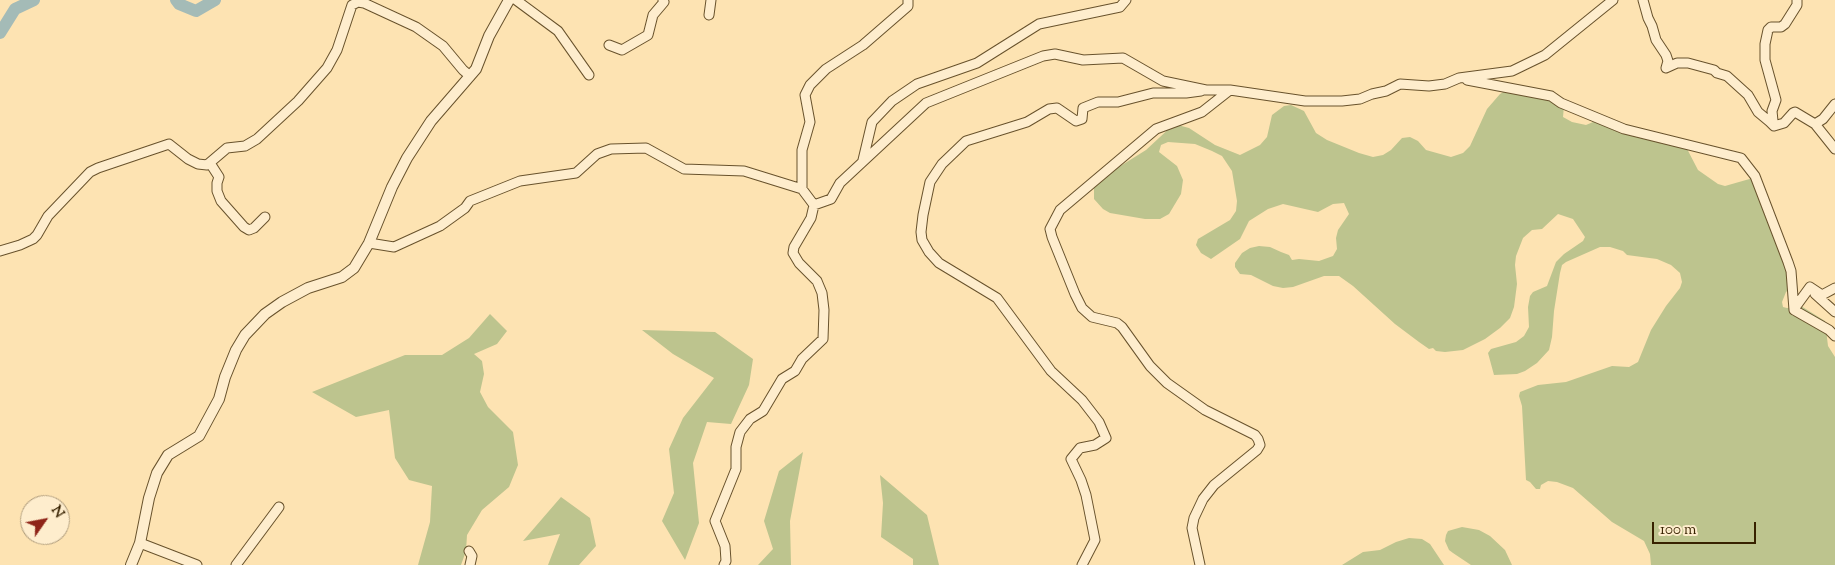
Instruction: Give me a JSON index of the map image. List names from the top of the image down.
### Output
{
  "scale_bar": "100 m",
  "north": "top right"
}
